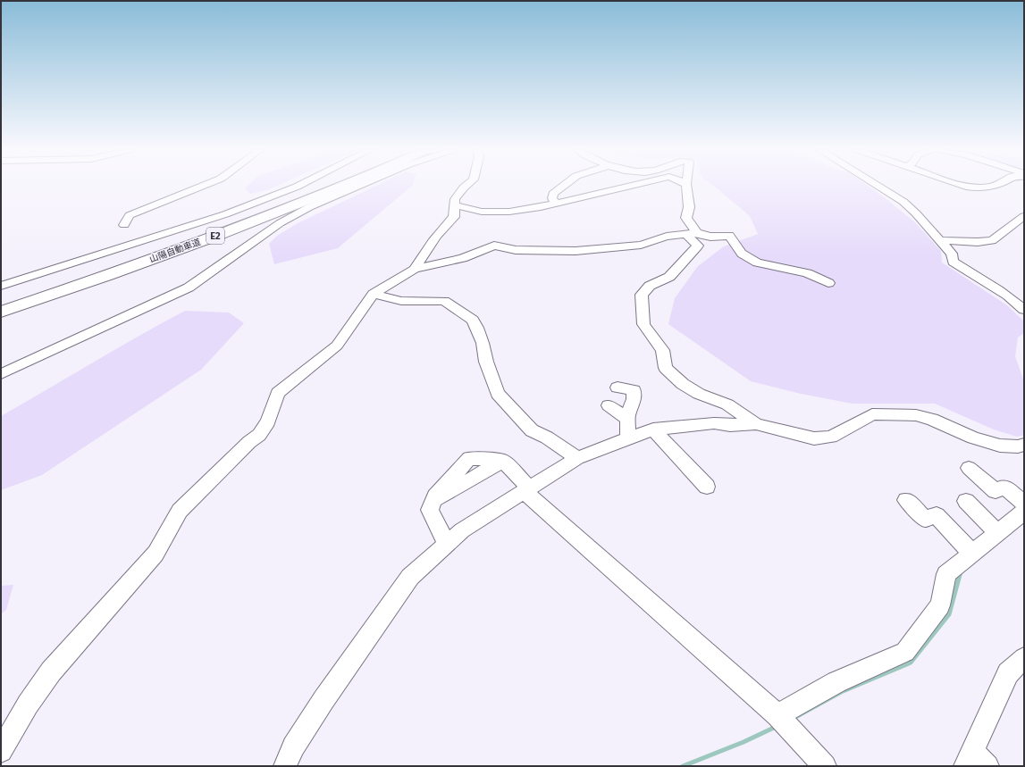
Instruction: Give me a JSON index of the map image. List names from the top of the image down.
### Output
{
  "streets": {
    "highway": ["E2", "山陽自動車道"]
  }
}
